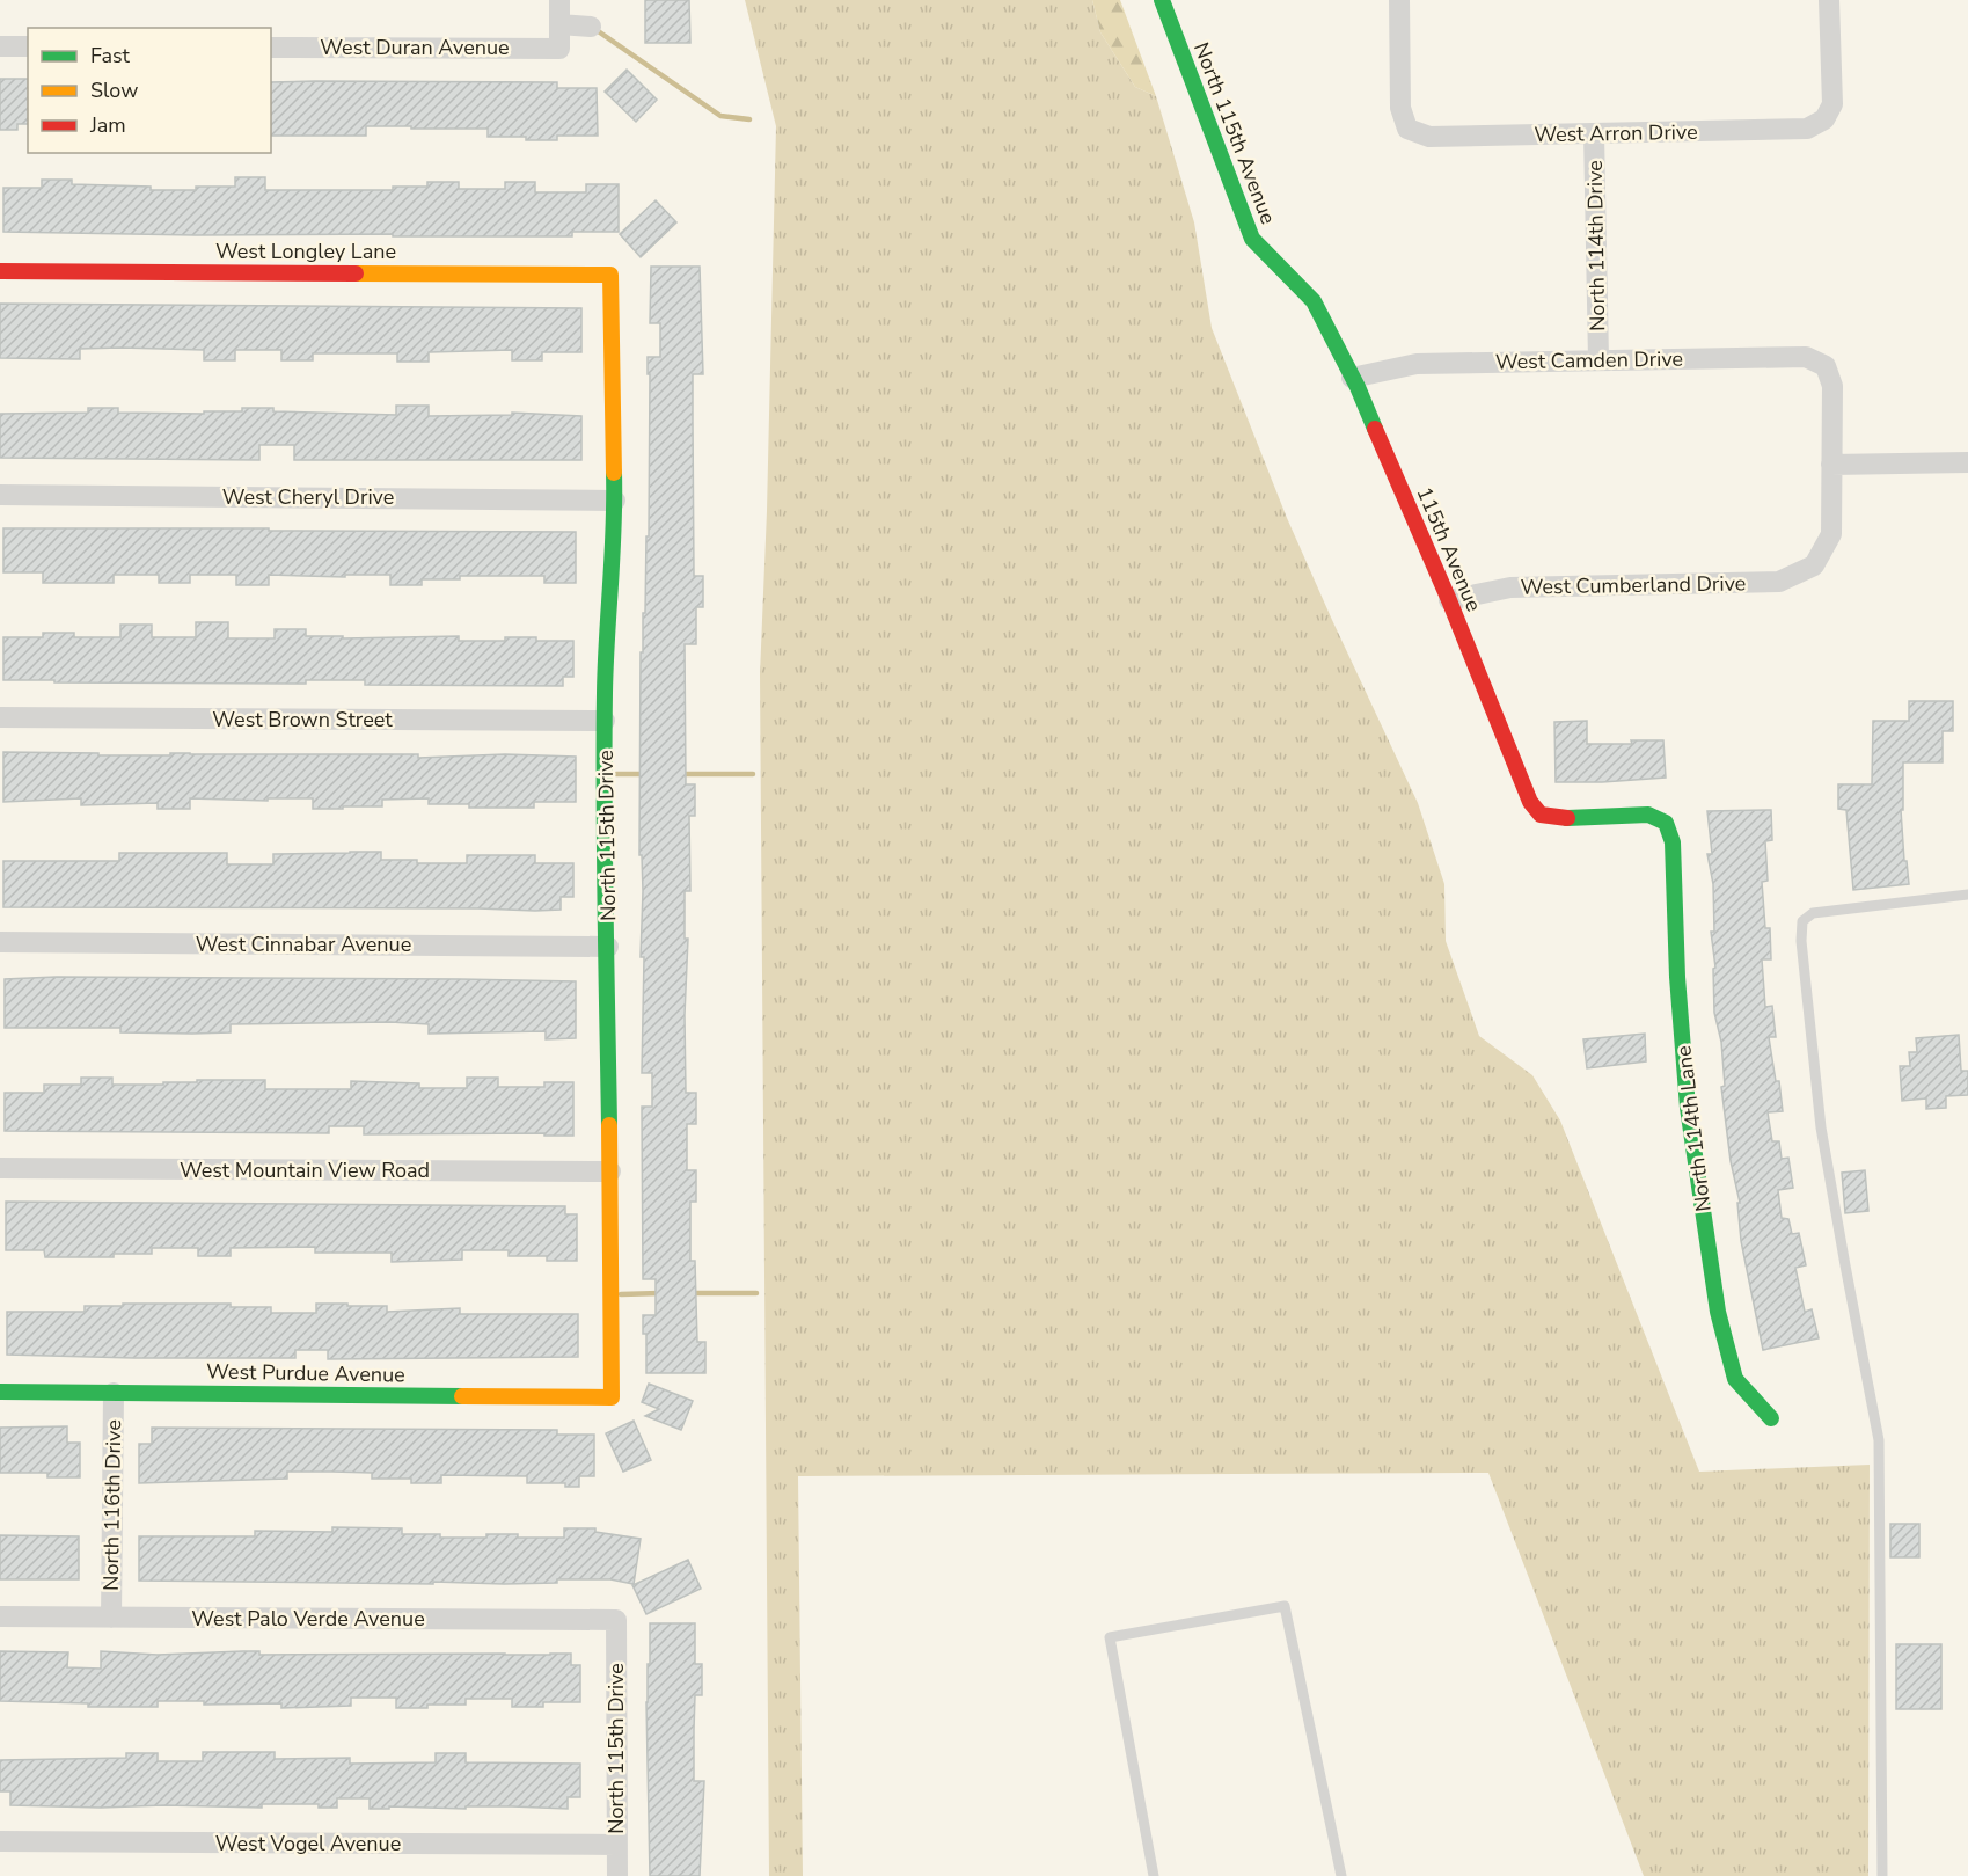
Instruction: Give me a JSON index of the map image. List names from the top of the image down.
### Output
{
  "streets": {
    "street": [
      "West Duran Avenue",
      "North 115th Avenue",
      "West Arron Drive",
      "North 114th Drive",
      "West Longley Lane",
      "West Camden Drive",
      "West Cheryl Drive",
      "115th Avenue",
      "West Cumberland Drive",
      "West Brown Street",
      "North 115th Drive",
      "West Cinnabar Avenue",
      "North 114th Lane",
      "West Mountain View Road",
      "West Purdue Avenue",
      "North 116th Drive",
      "West Palo Verde Avenue",
      "West Vogel Avenue"
    ]
  },
  "crossings": [
    ["North 115th Avenue", "115th Avenue"],
    ["West Arron Drive", "North 114th Drive"],
    ["North 114th Drive", "West Camden Drive"],
    ["West Longley Lane", "North 115th Drive"],
    ["West Camden Drive", "115th Avenue"],
    ["West Camden Drive", "West Cumberland Drive"],
    ["West Cheryl Drive", "North 115th Drive"],
    ["115th Avenue", "West Cumberland Drive"],
    ["115th Avenue", "North 114th Lane"],
    ["West Brown Street", "North 115th Drive"],
    ["North 115th Drive", "West Cinnabar Avenue"],
    ["North 115th Drive", "West Mountain View Road"],
    ["North 115th Drive", "West Purdue Avenue"],
    ["North 115th Drive", "West Palo Verde Avenue"],
    ["North 115th Drive", "West Vogel Avenue"],
    ["West Purdue Avenue", "North 116th Drive"],
    ["North 116th Drive", "West Palo Verde Avenue"]
  ],
  "legend": ["Fast", "Slow", "Jam"]
}
